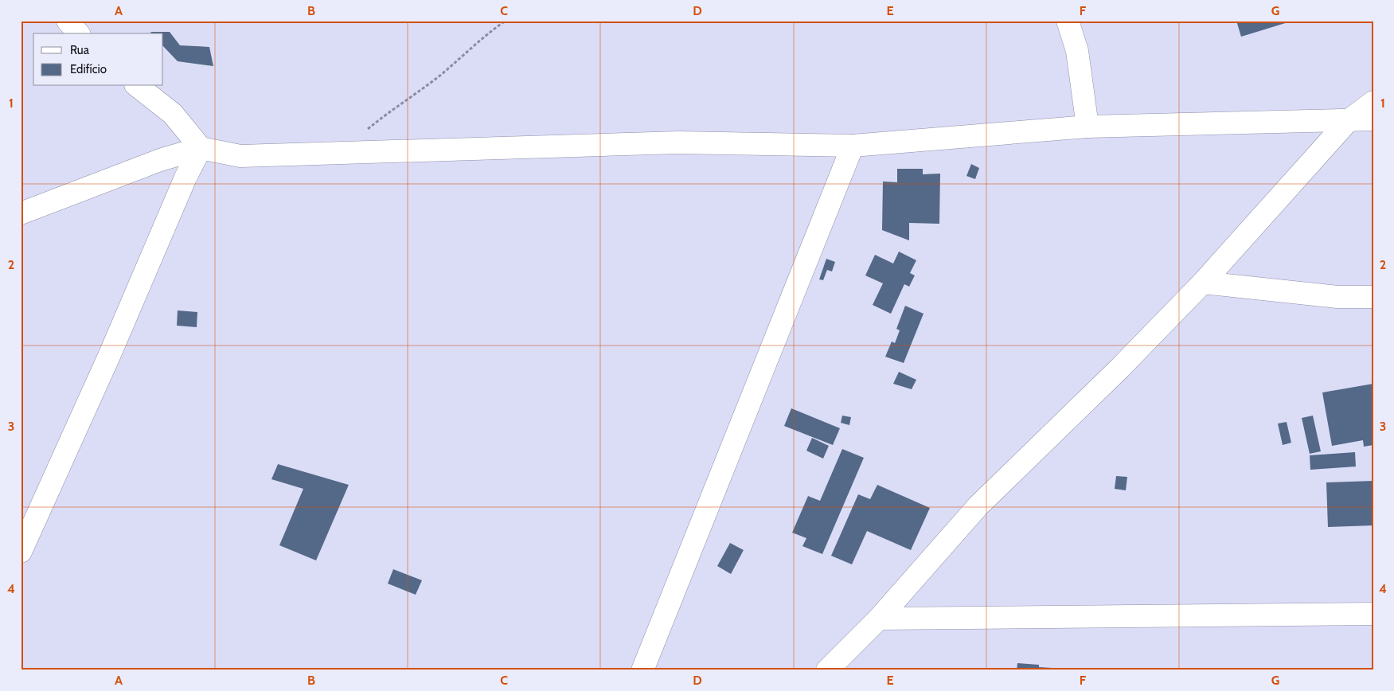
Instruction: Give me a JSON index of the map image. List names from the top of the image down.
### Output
{
  "legend": ["Rua", "Edifício"],
  "grid": {
    "columns": [
      "A",
      "B",
      "C",
      "D",
      "E",
      "F",
      "G"
    ],
    "rows": [
      "1",
      "2",
      "3",
      "4"
    ]
  }
}
